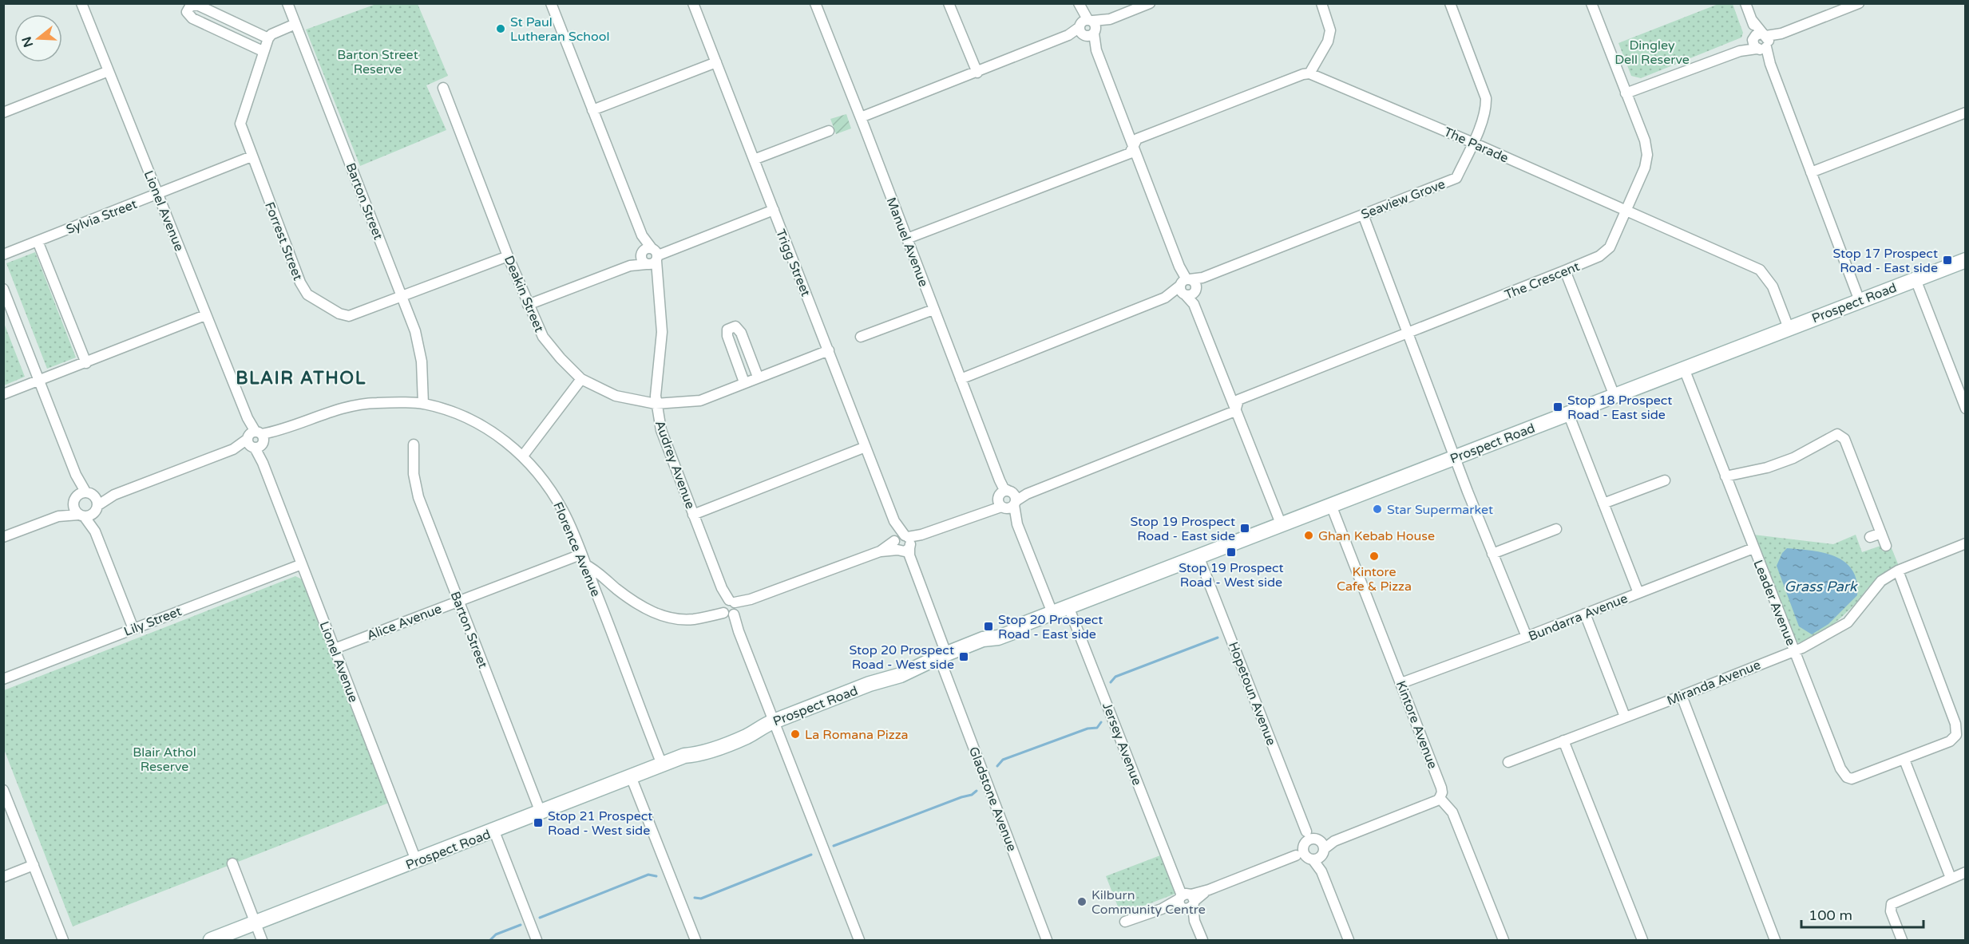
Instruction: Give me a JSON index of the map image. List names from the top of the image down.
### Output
{
  "streets": {
    "main road": ["Prospect Road"],
    "street": [
      "The Parade",
      "Seaview Grove",
      "Barton Street",
      "Lionel Avenue",
      "Sylvia Street",
      "Forrest Street",
      "Manuel Avenue",
      "Trigg Street",
      "The Crescent",
      "Deakin Street",
      "Audrey Avenue",
      "Florence Avenue",
      "Leader Avenue",
      "Bundarra Avenue",
      "Lily Street",
      "Alice Avenue",
      "Miranda Avenue",
      "Hopetoun Avenue",
      "Kintore Avenue",
      "Jersey Avenue",
      "Gladstone Avenue"
    ]
  },
  "crossings": [
    ["The Parade", "Seaview Grove"],
    ["The Parade", "The Crescent"],
    ["The Parade", "Prospect Road"],
    ["Seaview Grove", "Manuel Avenue"],
    ["Barton Street", "Forrest Street"],
    ["Barton Street", "Prospect Road"],
    ["Barton Street", "Florence Avenue"],
    ["Barton Street", "Alice Avenue"],
    ["Lionel Avenue", "Sylvia Street"],
    ["Lionel Avenue", "Prospect Road"],
    ["Lionel Avenue", "Florence Avenue"],
    ["Lionel Avenue", "Lily Street"],
    ["Lionel Avenue", "Alice Avenue"],
    ["Sylvia Street", "Forrest Street"],
    ["Forrest Street", "Deakin Street"],
    ["Manuel Avenue", "Prospect Road"],
    ["Trigg Street", "Deakin Street"],
    ["Trigg Street", "Prospect Road"],
    ["Trigg Street", "Gladstone Avenue"],
    ["Deakin Street", "Audrey Avenue"],
    ["Prospect Road", "Audrey Avenue"],
    ["Prospect Road", "Florence Avenue"],
    ["Prospect Road", "Leader Avenue"],
    ["Prospect Road", "Hopetoun Avenue"],
    ["Prospect Road", "Kintore Avenue"],
    ["Prospect Road", "Jersey Avenue"],
    ["Prospect Road", "Gladstone Avenue"],
    ["Florence Avenue", "Alice Avenue"],
    ["Leader Avenue", "Bundarra Avenue"],
    ["Leader Avenue", "Miranda Avenue"],
    ["Bundarra Avenue", "Kintore Avenue"]
  ],
  "districts": ["BLAIR ATHOL"],
  "water": ["Grass Park"],
  "parks": ["Dingley Dell Reserve", "Barton Street Reserve", "Blair Athol Reserve"],
  "places": {
    "other": [
      "St Paul Lutheran School",
      "Star Supermarket",
      "Ghan Kebab House",
      "Kintore Cafe & Pizza",
      "La Romana Pizza",
      "Kilburn Community Centre"
    ],
    "transit": [
      "Stop 17 Prospect Road - East side",
      "Stop 18 Prospect Road - East side",
      "Stop 19 Prospect Road - East side",
      "Stop 19 Prospect Road - West side",
      "Stop 20 Prospect Road - East side",
      "Stop 20 Prospect Road - West side",
      "Stop 21 Prospect Road - West side"
    ]
  },
  "scale_bar": "100 m",
  "north": "left"
}
